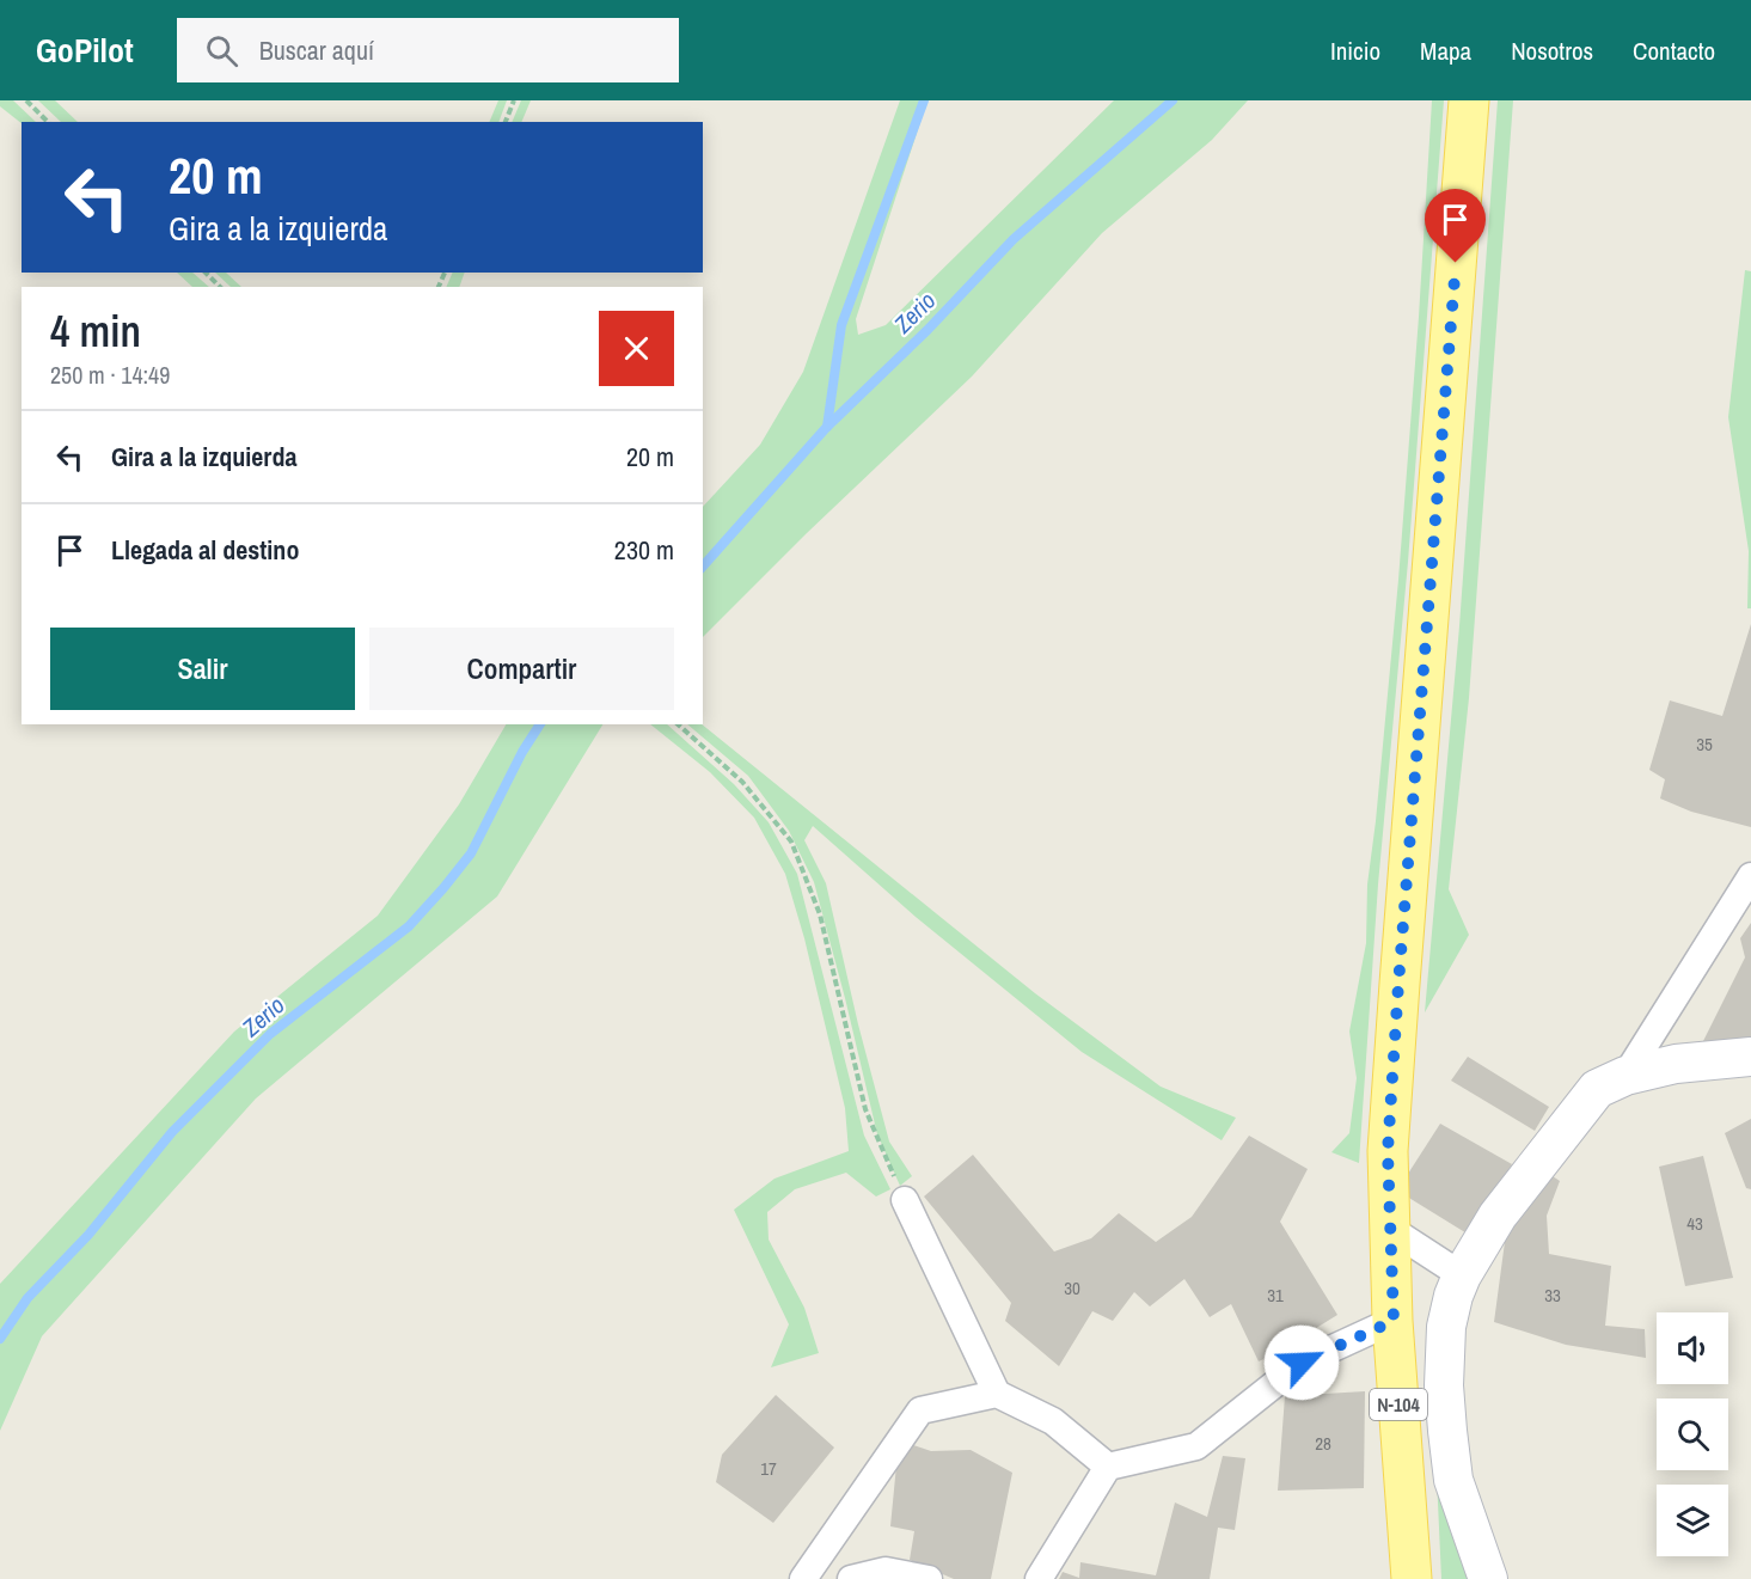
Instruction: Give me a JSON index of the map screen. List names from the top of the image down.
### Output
{
  "streets": {
    "main road": ["N-104"]
  },
  "water": ["Zerio"],
  "house_numbers": [
    "35",
    "43",
    "30",
    "31",
    "33",
    "28",
    "17"
  ],
  "page": {
    "header": "GoPilot",
    "search": "Buscar aquí",
    "nav": [
      "Inicio",
      "Mapa",
      "Nosotros",
      "Contacto"
    ],
    "turn": ["20 m", "Gira a la izquierda"],
    "heading": ["4 min", "250 m · 14:49"],
    "list": [
      {
        "name": "Gira a la izquierda",
        "value": "20 m"
      },
      {
        "name": "Llegada al destino",
        "value": "230 m"
      }
    ],
    "buttons": ["Salir", "Compartir"]
  }
}
